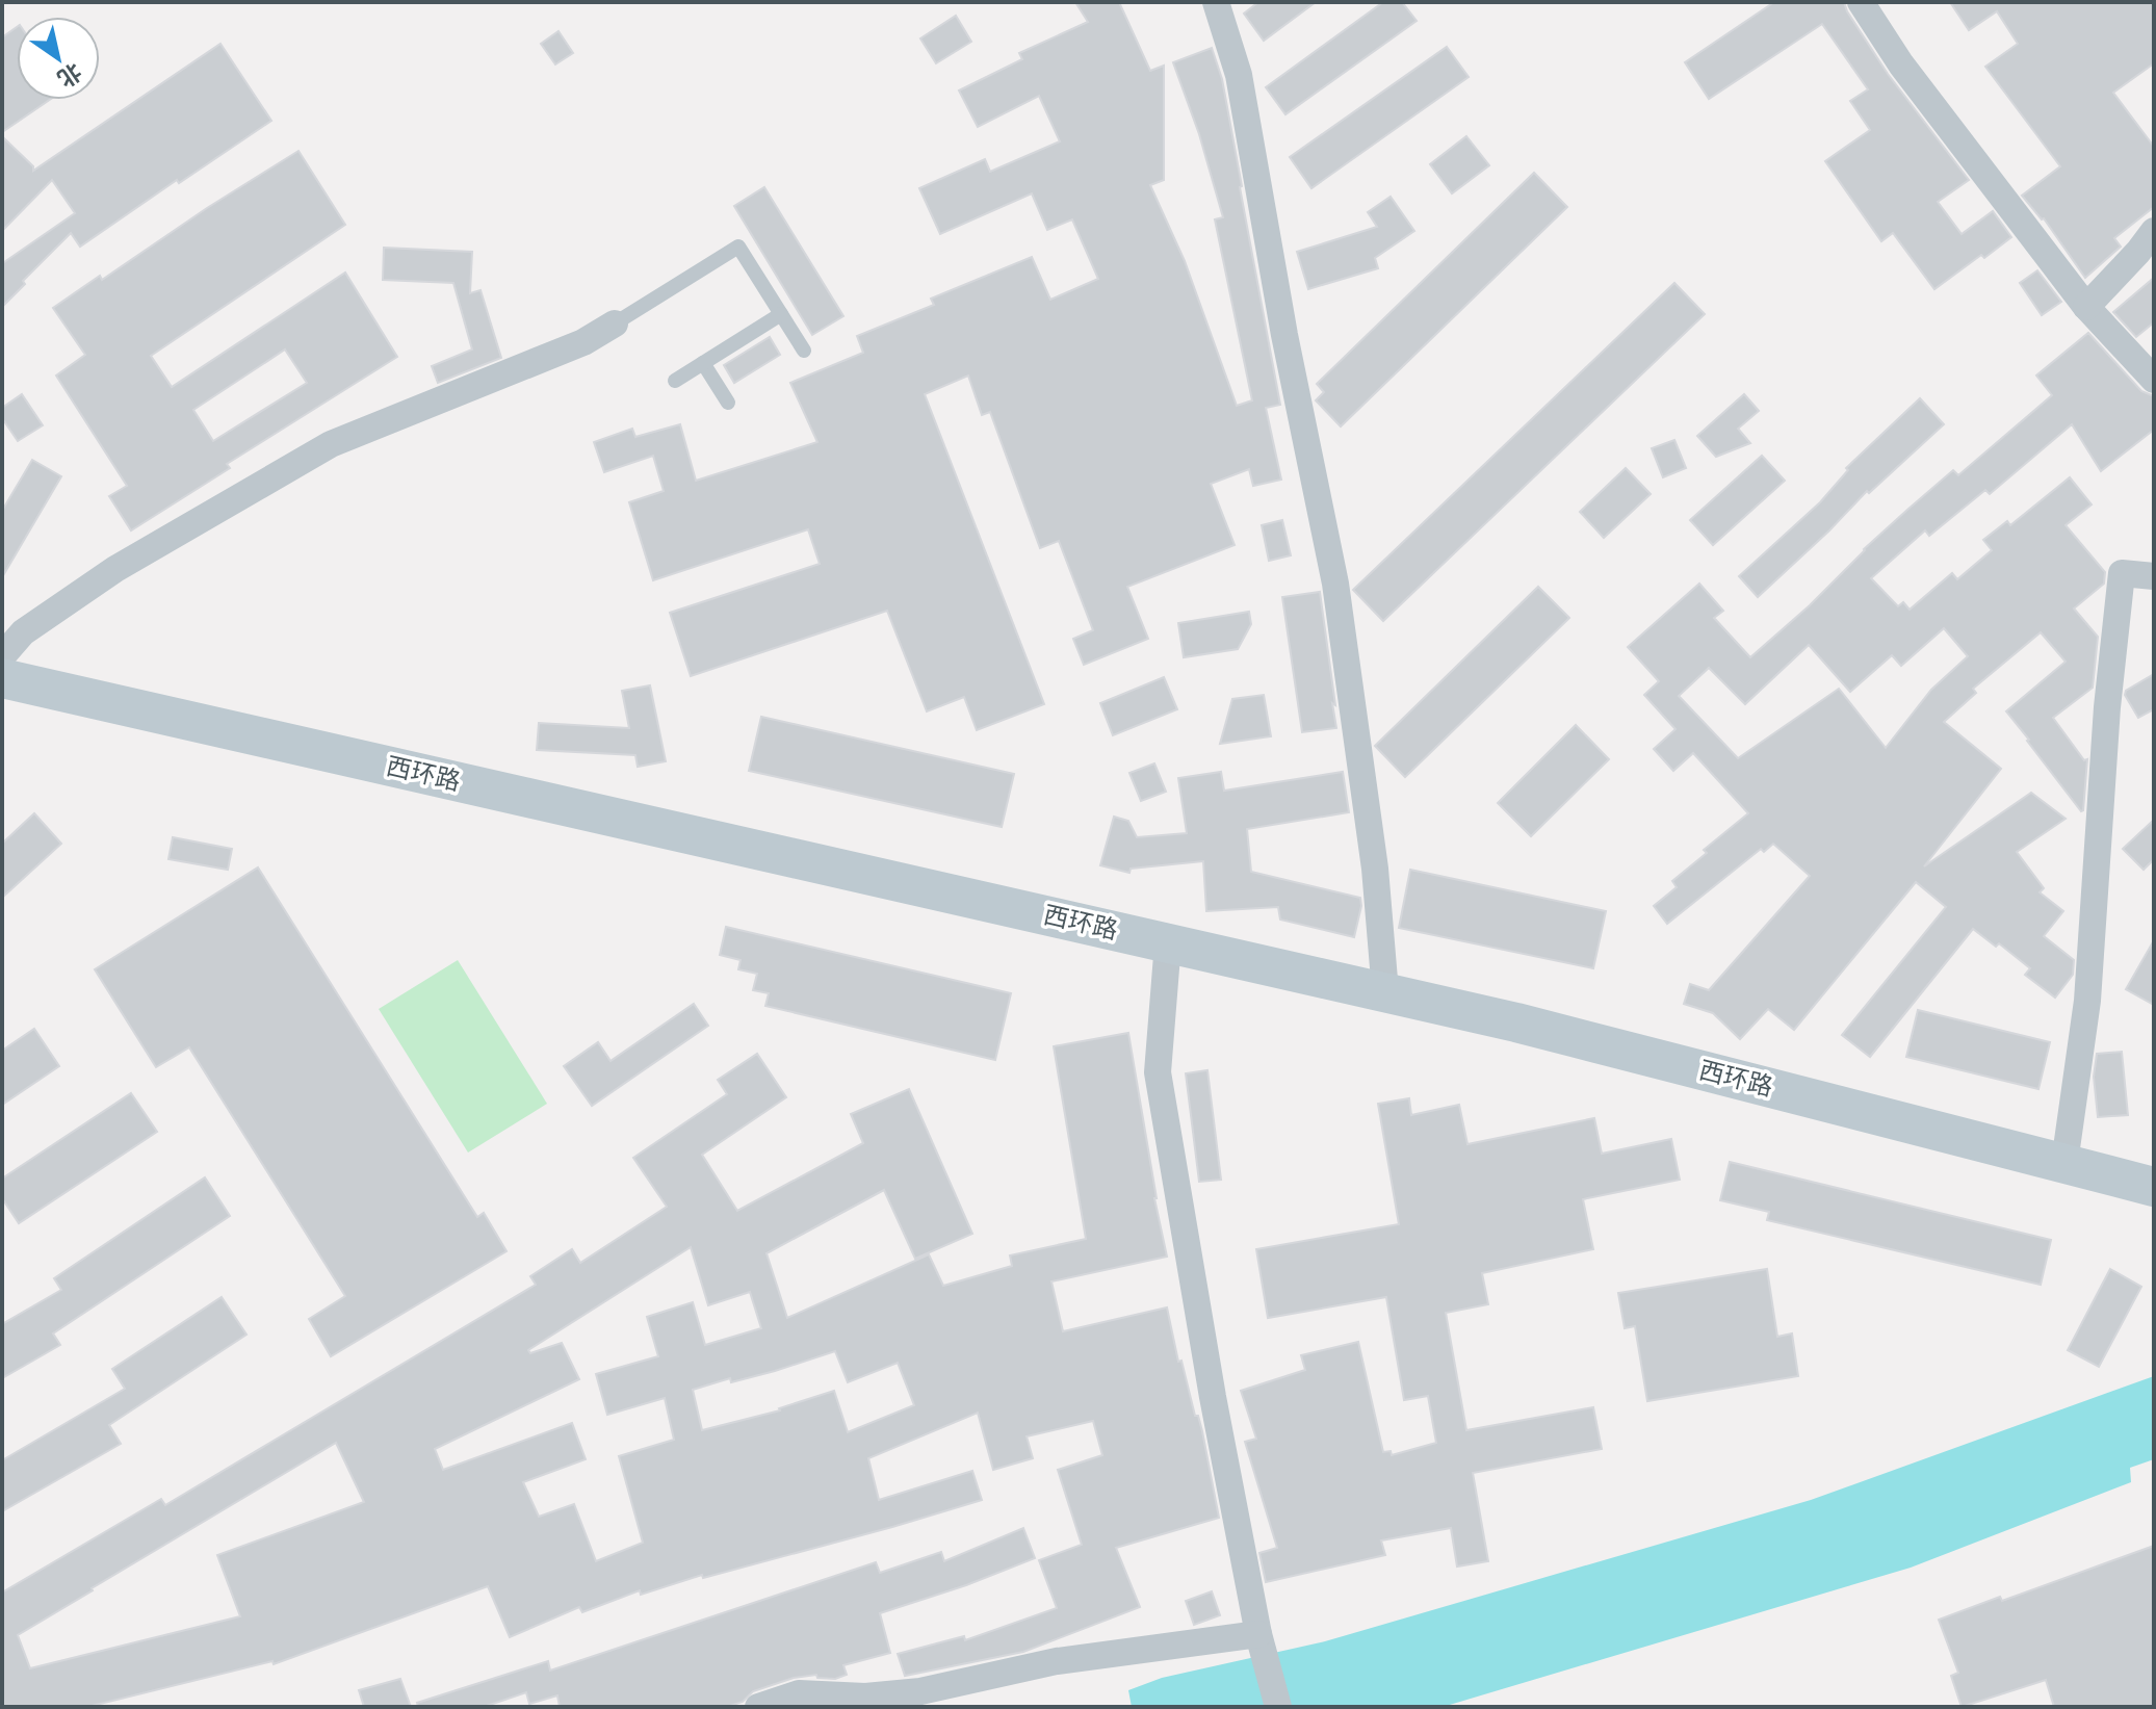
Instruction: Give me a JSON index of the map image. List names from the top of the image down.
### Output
{
  "streets": {
    "street": ["西环路"]
  },
  "north": "bottom right"
}
